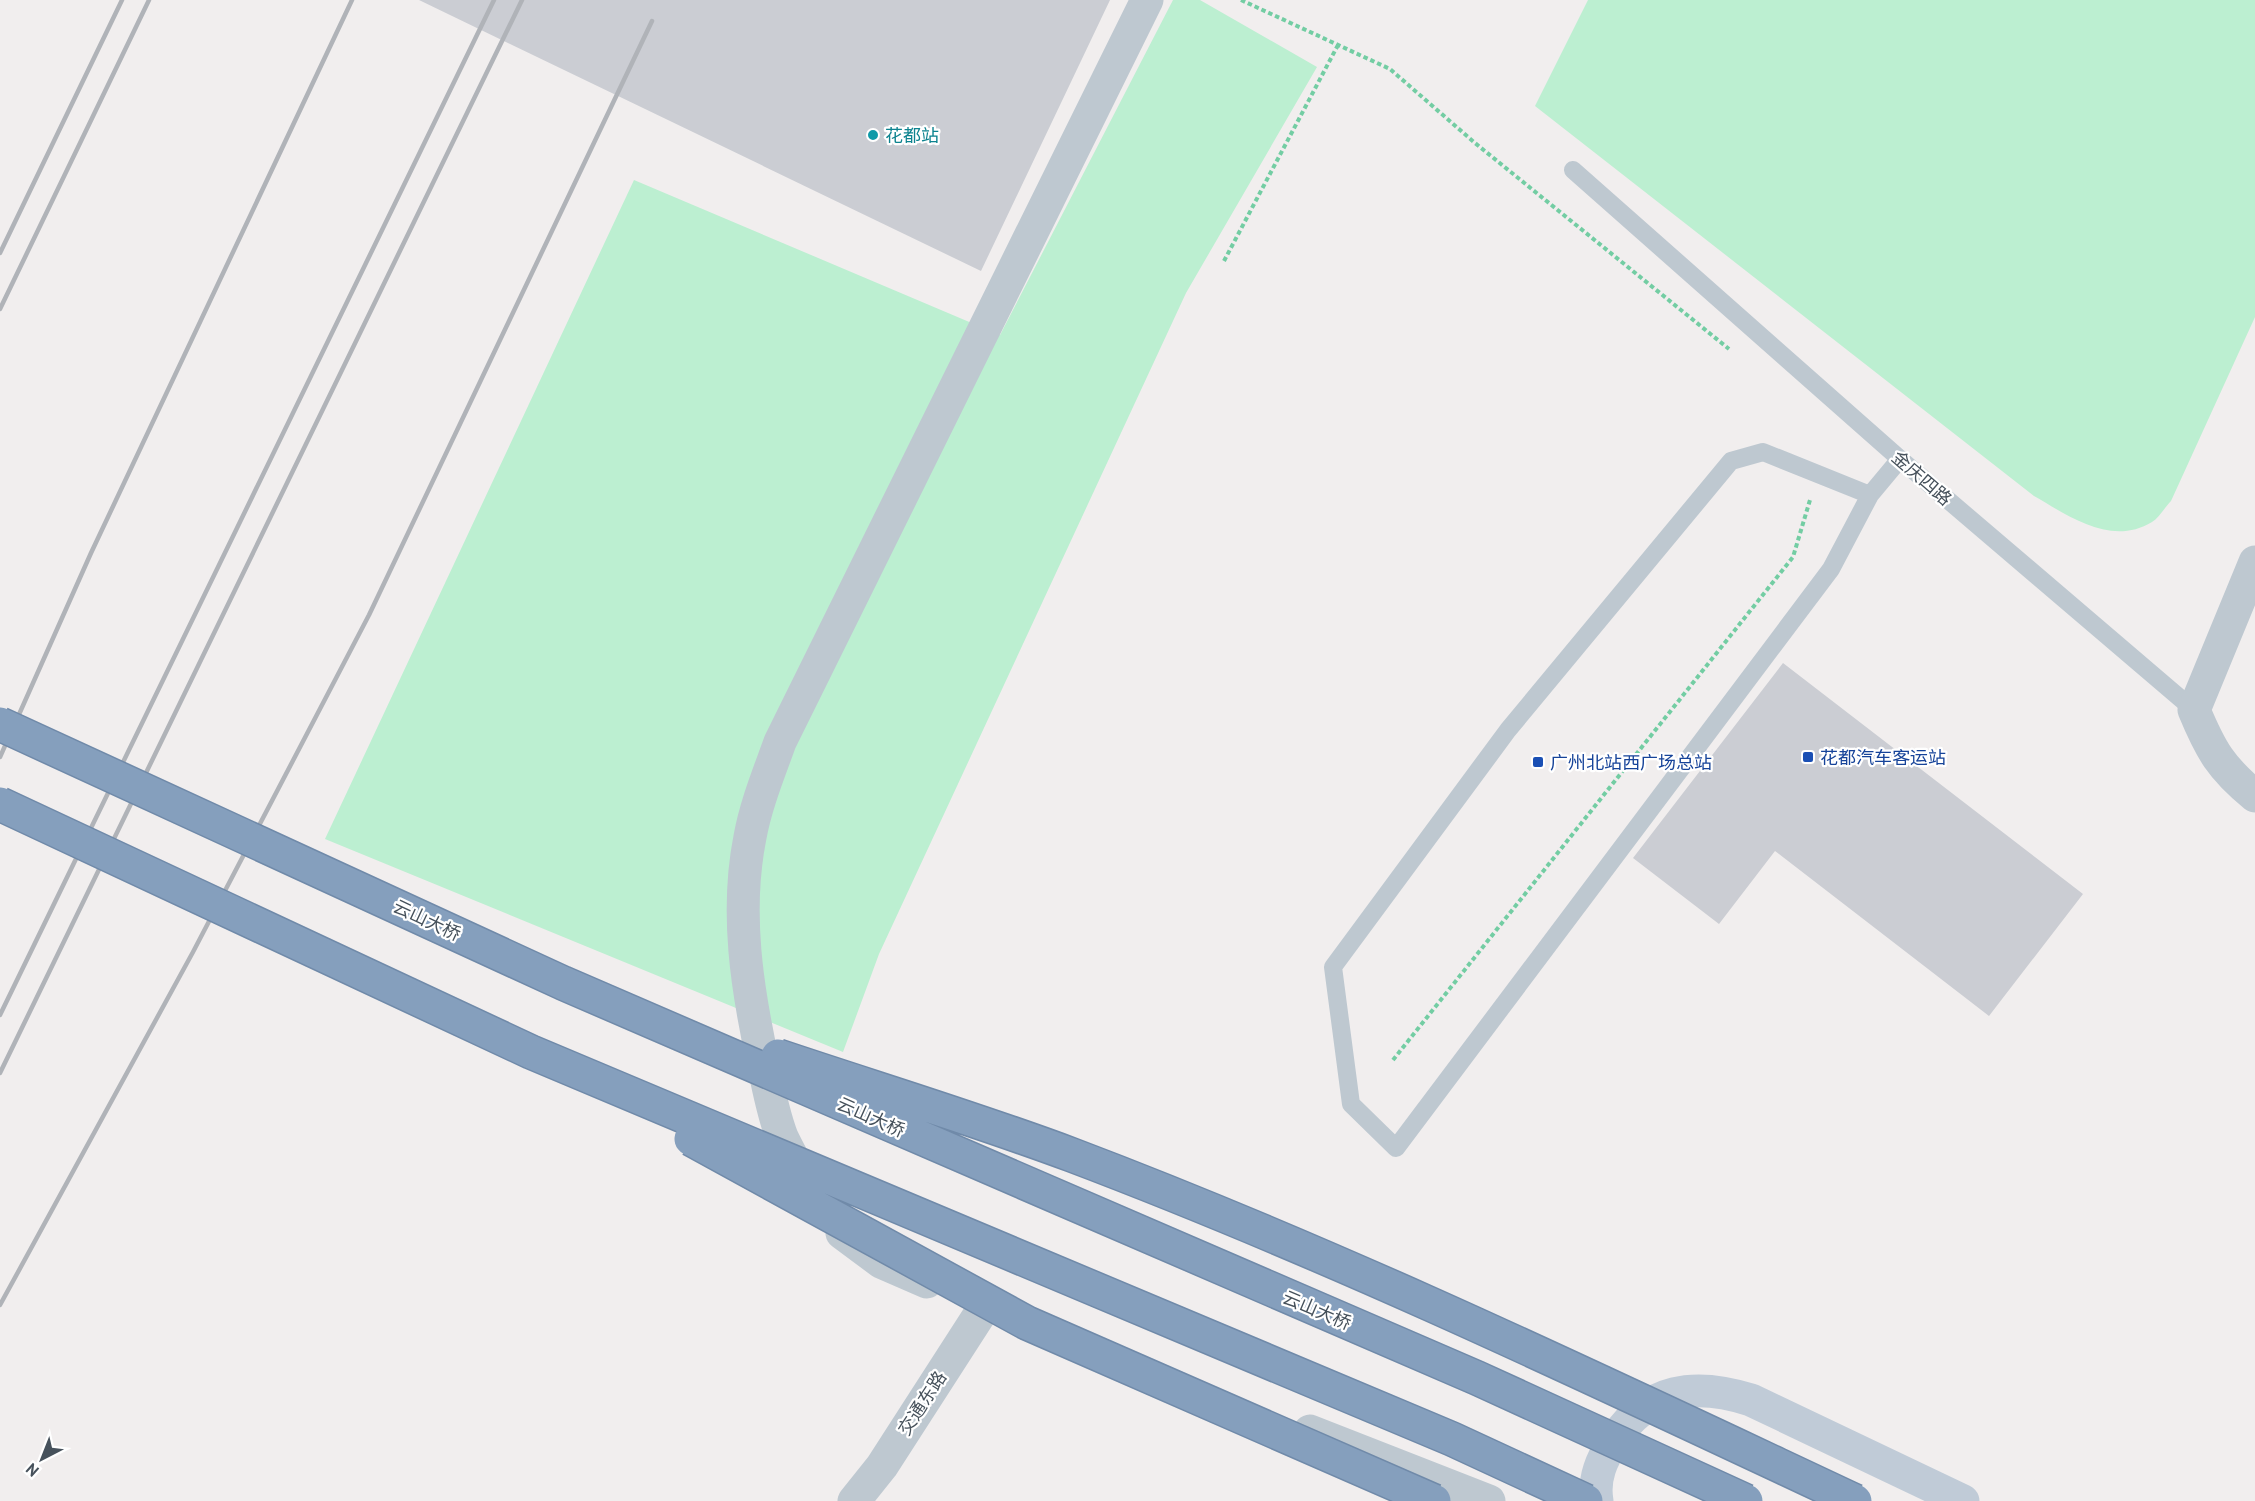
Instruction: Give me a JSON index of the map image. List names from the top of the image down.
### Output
{
  "streets": {
    "highway": ["云山大桥"],
    "street": ["金庆四路", "交通东路"]
  },
  "places": {
    "other": ["花都站"],
    "transit": ["花都汽车客运站", "广州北站西广场总站"]
  },
  "north": "bottom left"
}
